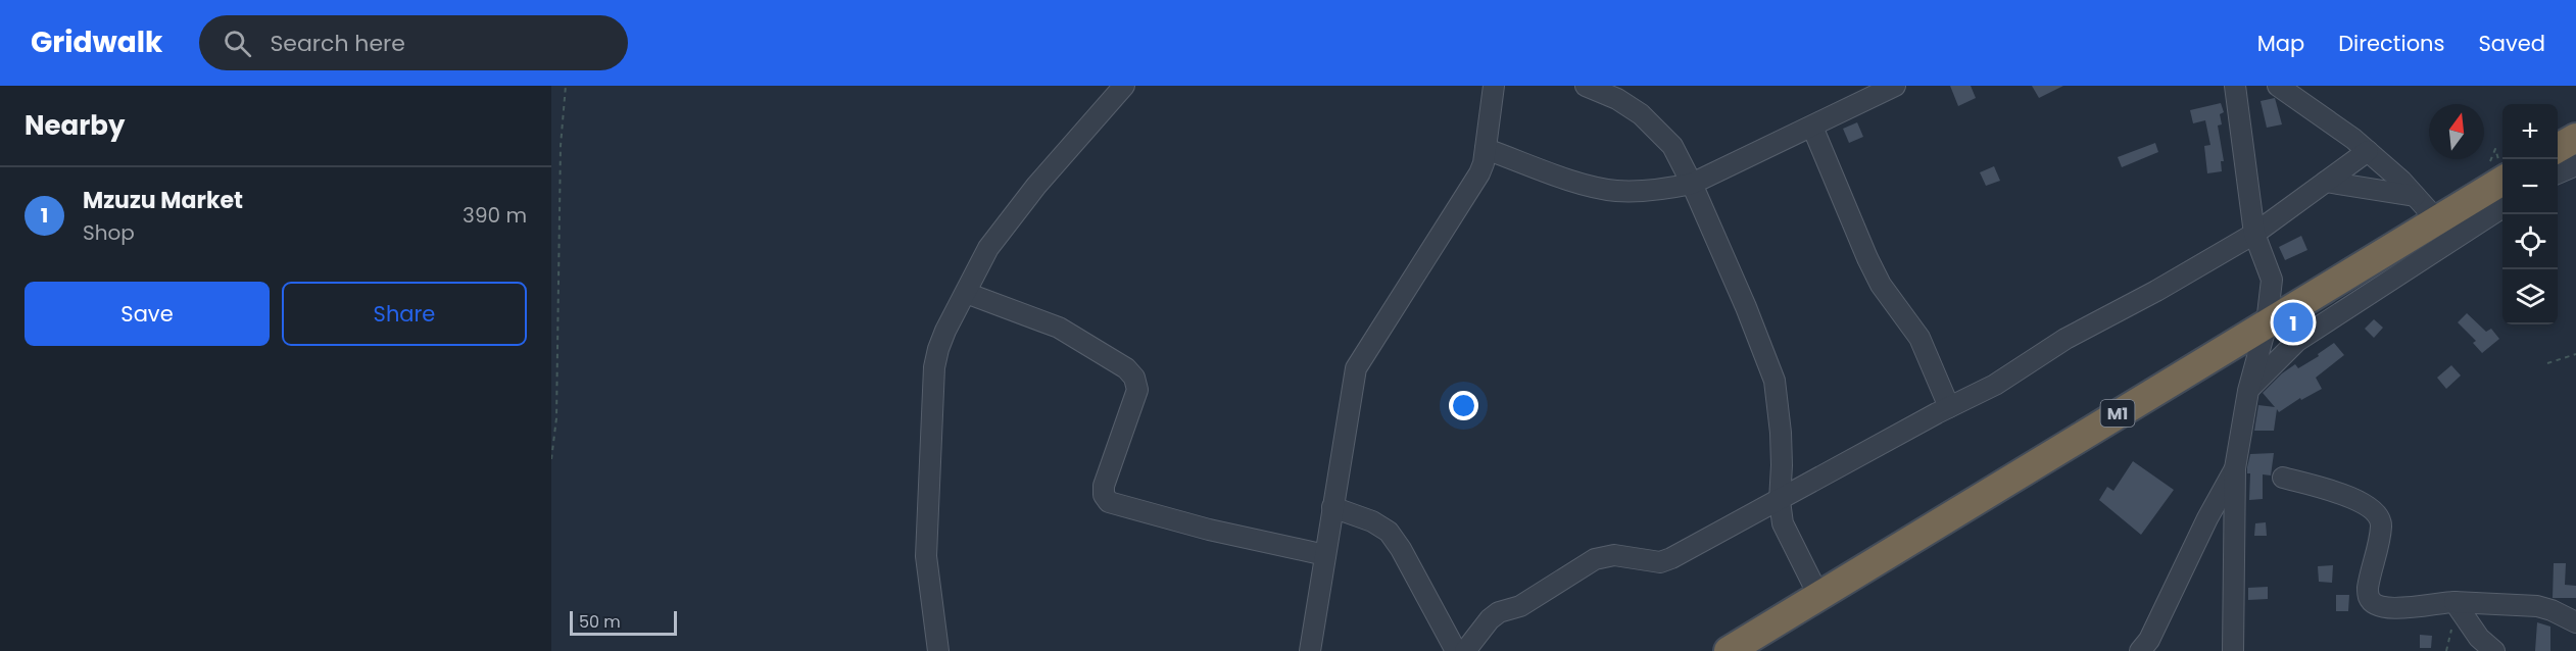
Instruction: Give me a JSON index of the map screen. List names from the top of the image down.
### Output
{
  "streets": {
    "highway": ["M1"]
  },
  "scale_bar": "50 m",
  "north": "top",
  "page": {
    "header": "Gridwalk",
    "search": "Search here",
    "nav": ["Map", "Directions", "Saved"],
    "heading": "Nearby",
    "map_buttons": ["+", "−"],
    "list": [
      {
        "mark": "1",
        "name": "Mzuzu Market",
        "note": "Shop",
        "value": "390 m"
      }
    ],
    "buttons": ["Save", "Share"],
    "pins": "1",
    "scale": "50 m"
  }
}
